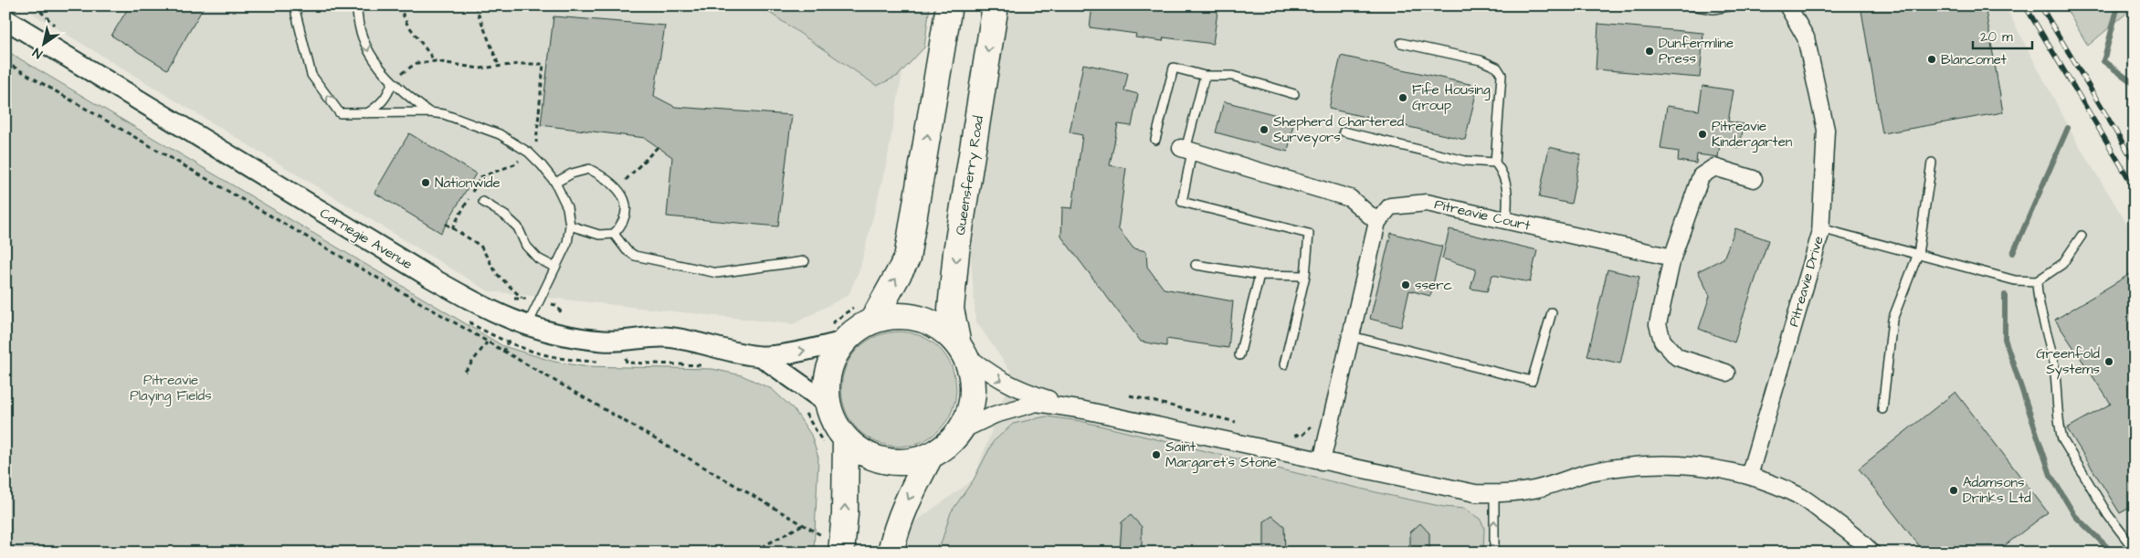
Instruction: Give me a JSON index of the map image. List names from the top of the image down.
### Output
{
  "streets": {
    "main road": ["Queensferry Road"],
    "street": ["Pitreavie Court", "Carnegie Avenue", "Pitreavie Drive"]
  },
  "parks": ["Pitreavie Playing Fields"],
  "places": [
    "Dunfermline Press",
    "Blancomet",
    "Fife Housing Group",
    "Shepherd Chartered Surveyors",
    "Pitreavie Kindergarten",
    "Nationwide",
    "sserc",
    "Greenfold Systems",
    "Saint Margaret's Stone",
    "Adamsons Drinks Ltd"
  ],
  "scale_bar": "20 m",
  "north": "bottom left"
}
